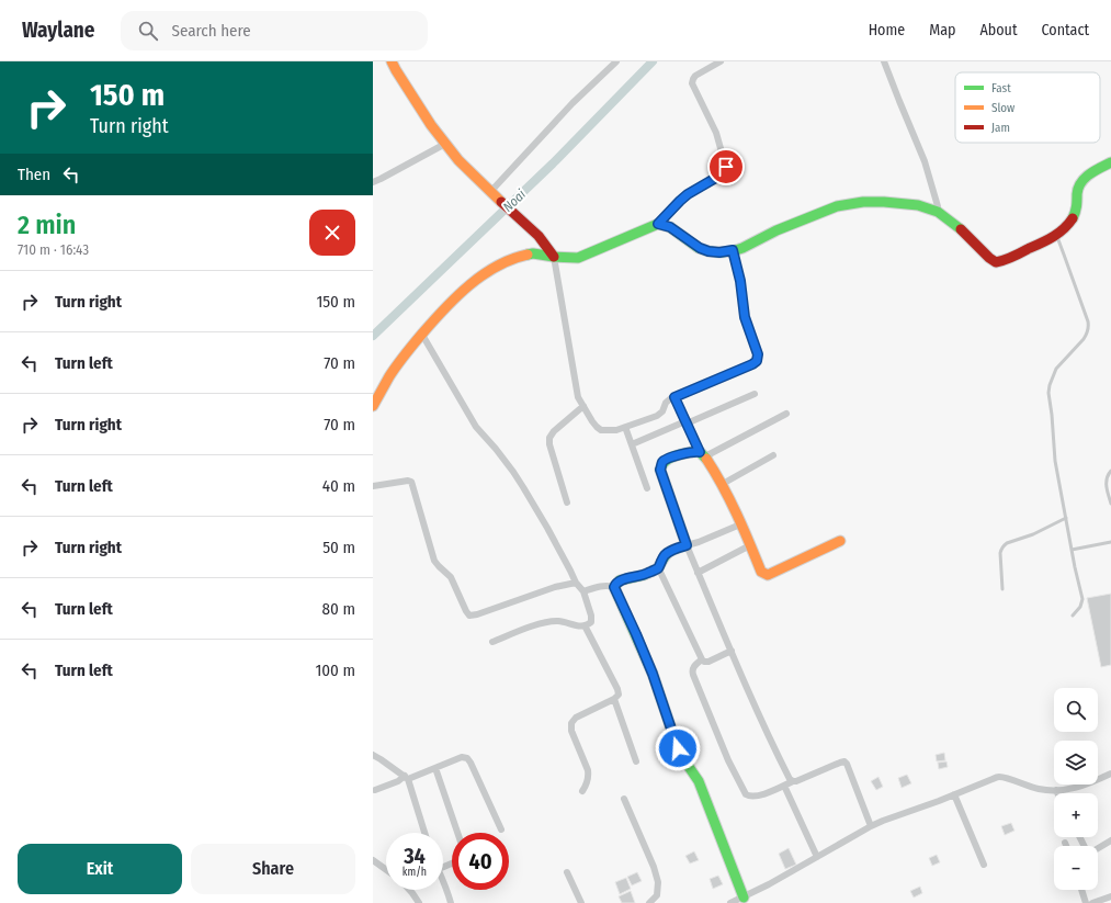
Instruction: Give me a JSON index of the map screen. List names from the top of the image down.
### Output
{
  "water": ["Noai"],
  "legend": ["Fast", "Slow", "Jam"],
  "page": {
    "header": "Waylane",
    "search": "Search here",
    "nav": [
      "Home",
      "Map",
      "About",
      "Contact"
    ],
    "turn": ["150 m", "Turn right"],
    "then": "Then",
    "heading": ["2 min", "710 m · 16:43"],
    "list": [
      {
        "name": "Turn right",
        "value": "150 m"
      },
      {
        "name": "Turn left",
        "value": "70 m"
      },
      {
        "name": "Turn right",
        "value": "70 m"
      },
      {
        "name": "Turn left",
        "value": "40 m"
      },
      {
        "name": "Turn right",
        "value": "50 m"
      },
      {
        "name": "Turn left",
        "value": "80 m"
      },
      {
        "name": "Turn left",
        "value": "100 m"
      }
    ],
    "map_buttons": ["+", "−"],
    "speed": "34 km/h",
    "limit": "40",
    "buttons": ["Exit", "Share"]
  }
}
